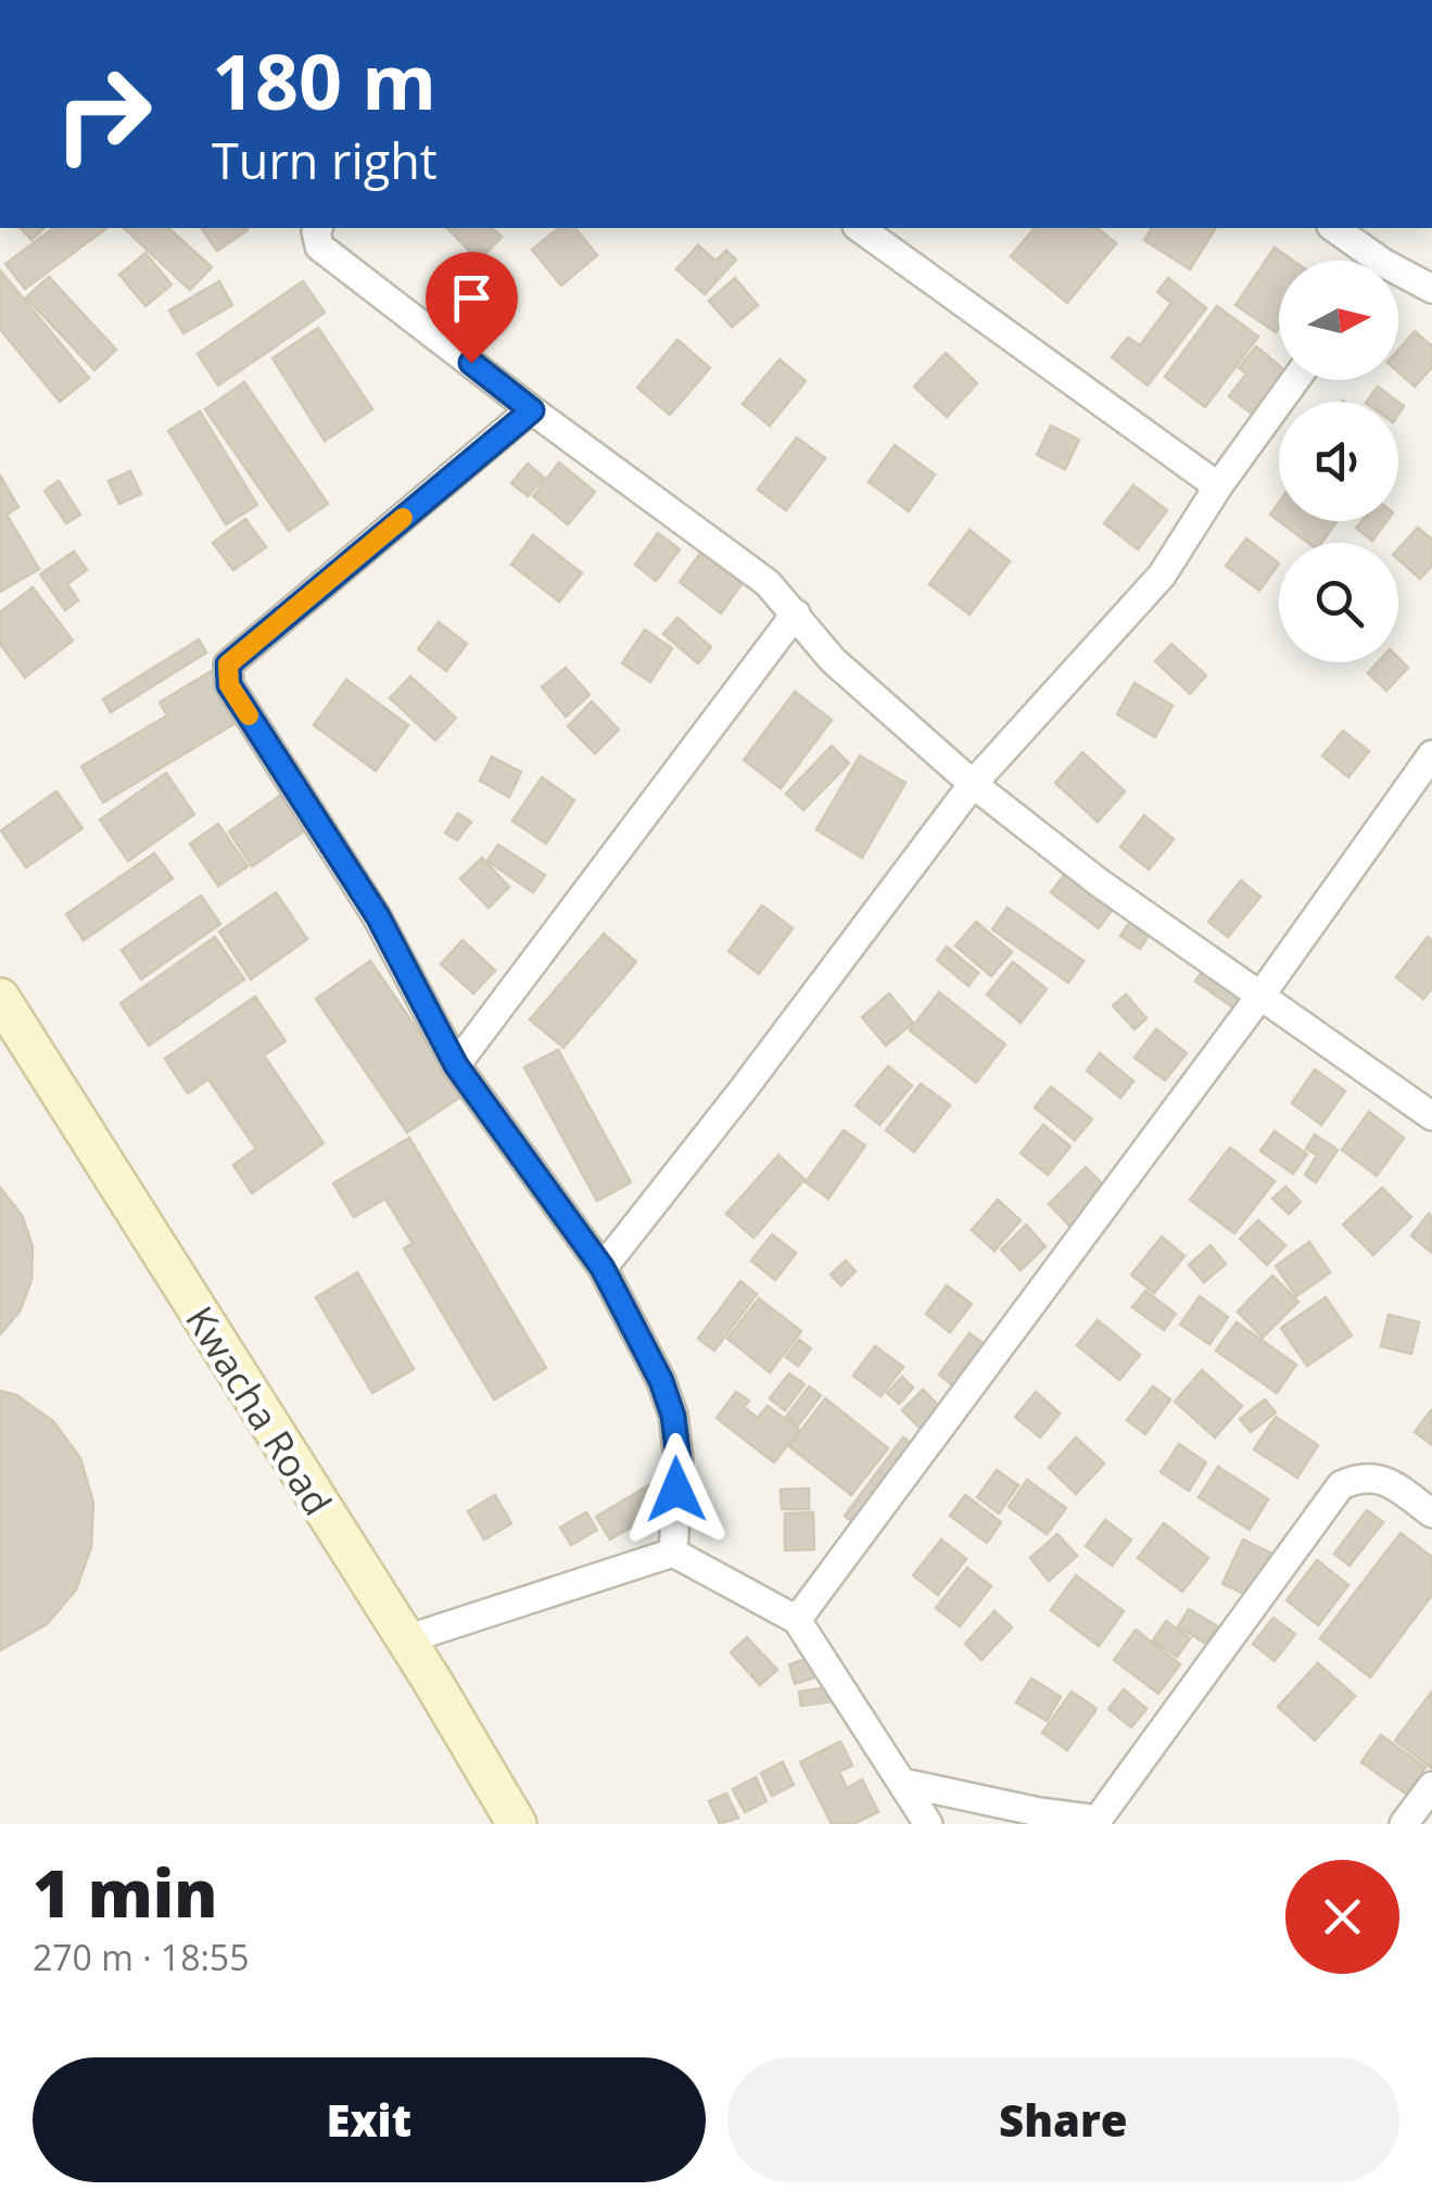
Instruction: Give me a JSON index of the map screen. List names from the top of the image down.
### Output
{
  "streets": {
    "main road": ["Kwacha Road"]
  },
  "north": "right",
  "page": {
    "turn": ["180 m", "Turn right"],
    "heading": ["1 min", "270 m · 18:55"],
    "buttons": ["Exit", "Share"]
  }
}
